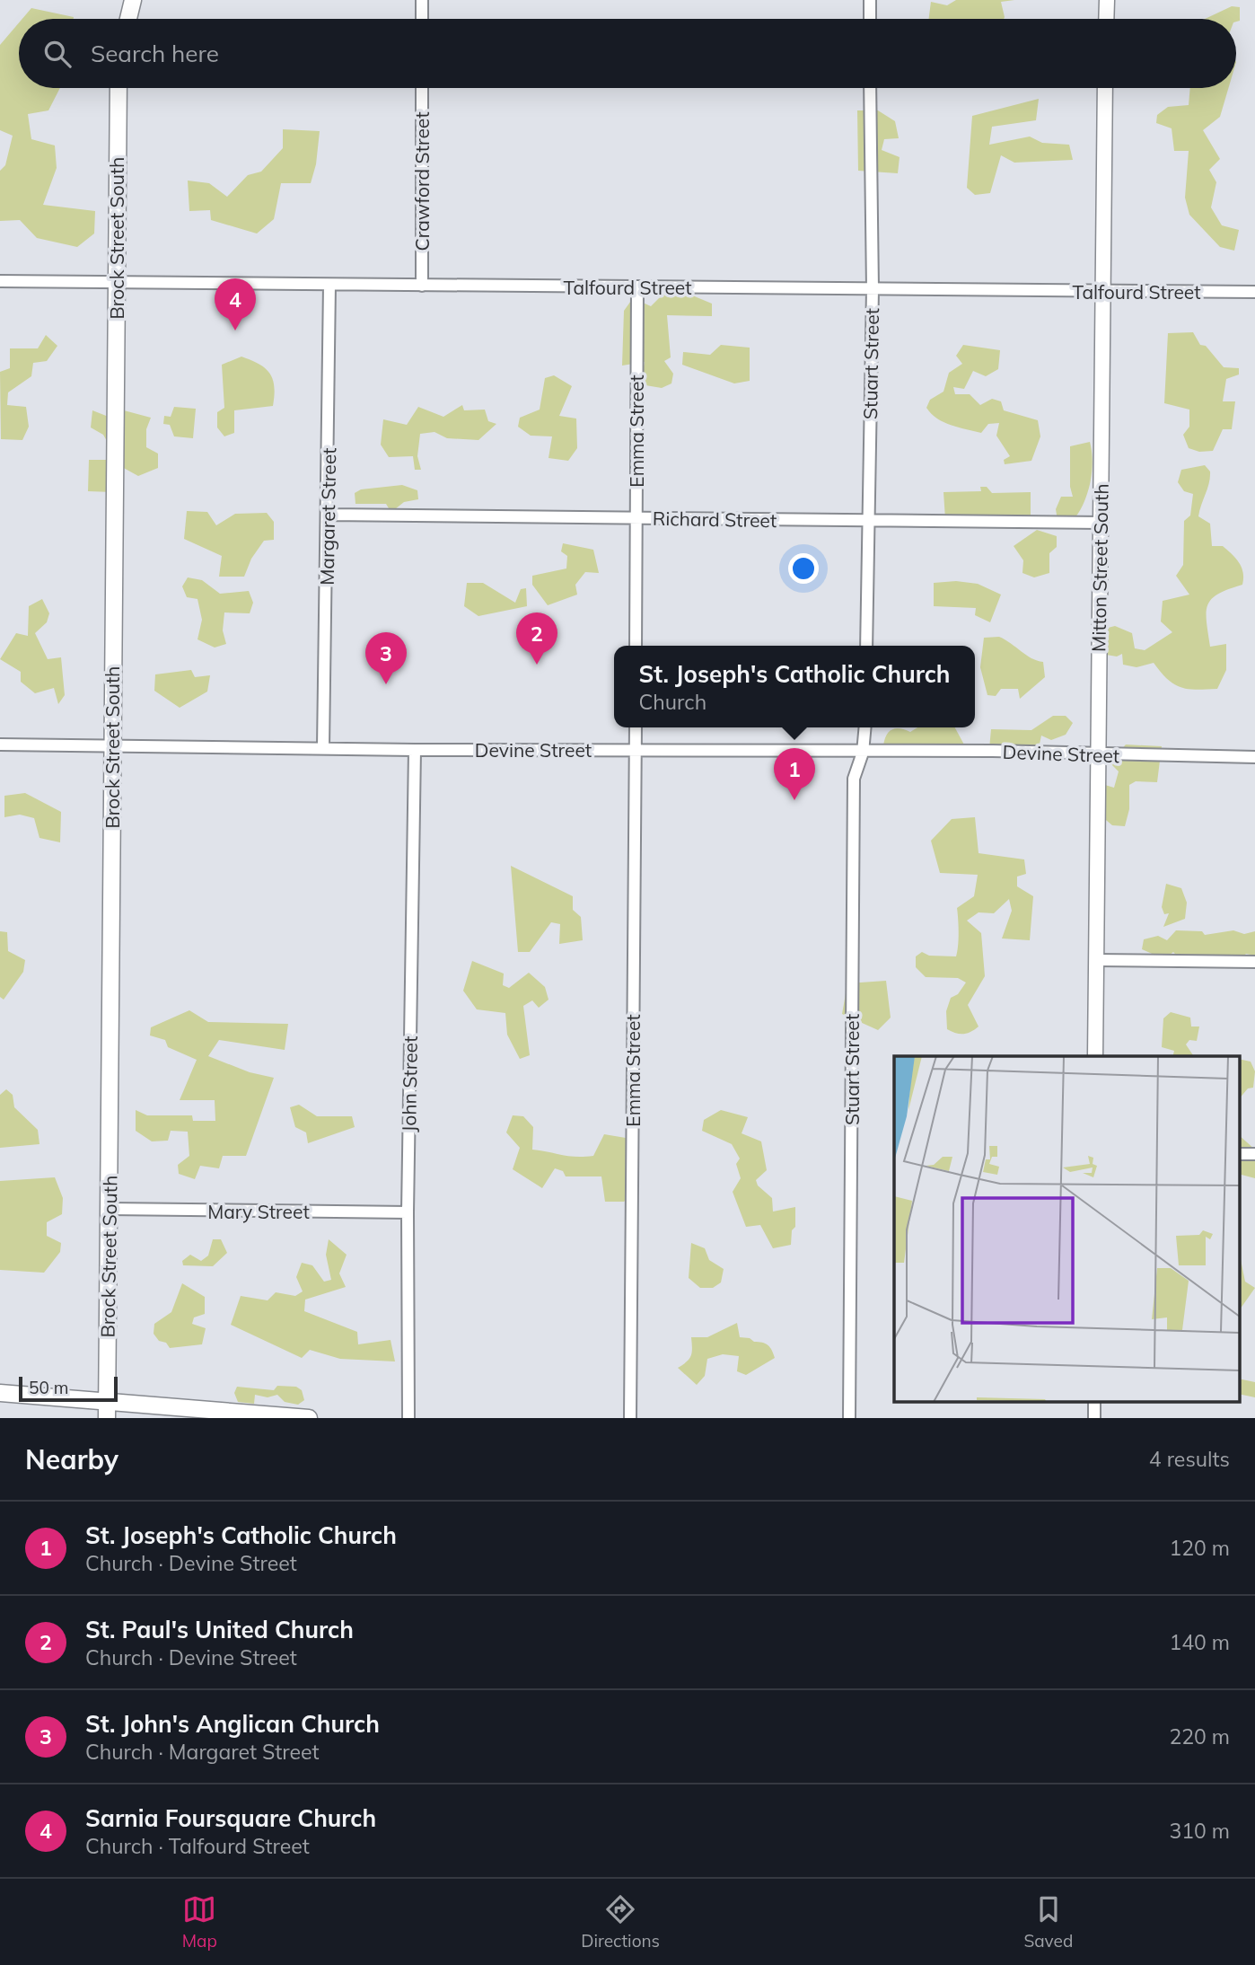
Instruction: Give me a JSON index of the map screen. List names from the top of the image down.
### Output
{
  "streets": {
    "main road": ["Brock Street South"],
    "street": [
      "Crawford Street",
      "Talfourd Street",
      "Stuart Street",
      "Emma Street",
      "Margaret Street",
      "Richard Street",
      "Mitton Street South",
      "Devine Street",
      "John Street",
      "Mary Street"
    ]
  },
  "crossings": [
    ["Crawford Street", "Talfourd Street"],
    ["Brock Street South", "Talfourd Street"],
    ["Brock Street South", "Devine Street"],
    ["Brock Street South", "Mary Street"],
    ["Talfourd Street", "Stuart Street"],
    ["Talfourd Street", "Emma Street"],
    ["Talfourd Street", "Margaret Street"],
    ["Talfourd Street", "Mitton Street South"],
    ["Stuart Street", "Richard Street"],
    ["Stuart Street", "Devine Street"],
    ["Emma Street", "Richard Street"],
    ["Emma Street", "Devine Street"],
    ["Margaret Street", "Richard Street"],
    ["Margaret Street", "Devine Street"],
    ["Richard Street", "Mitton Street South"],
    ["Mitton Street South", "Devine Street"],
    ["Devine Street", "John Street"],
    ["John Street", "Mary Street"]
  ],
  "scale_bar": "50 m",
  "page": {
    "search": "Search here",
    "pins": [
      "4",
      "2",
      "3",
      "1"
    ],
    "popup": ["St. Joseph's Catholic Church", "Church"],
    "scale": "50 m",
    "heading": ["Nearby", "4 results"],
    "list": [
      {
        "mark": "1",
        "name": "St. Joseph's Catholic Church",
        "note": "Church · Devine Street",
        "value": "120 m"
      },
      {
        "mark": "2",
        "name": "St. Paul's United Church",
        "note": "Church · Devine Street",
        "value": "140 m"
      },
      {
        "mark": "3",
        "name": "St. John's Anglican Church",
        "note": "Church · Margaret Street",
        "value": "220 m"
      },
      {
        "mark": "4",
        "name": "Sarnia Foursquare Church",
        "note": "Church · Talfourd Street",
        "value": "310 m"
      }
    ],
    "nav": ["Map", "Directions", "Saved"]
  }
}
